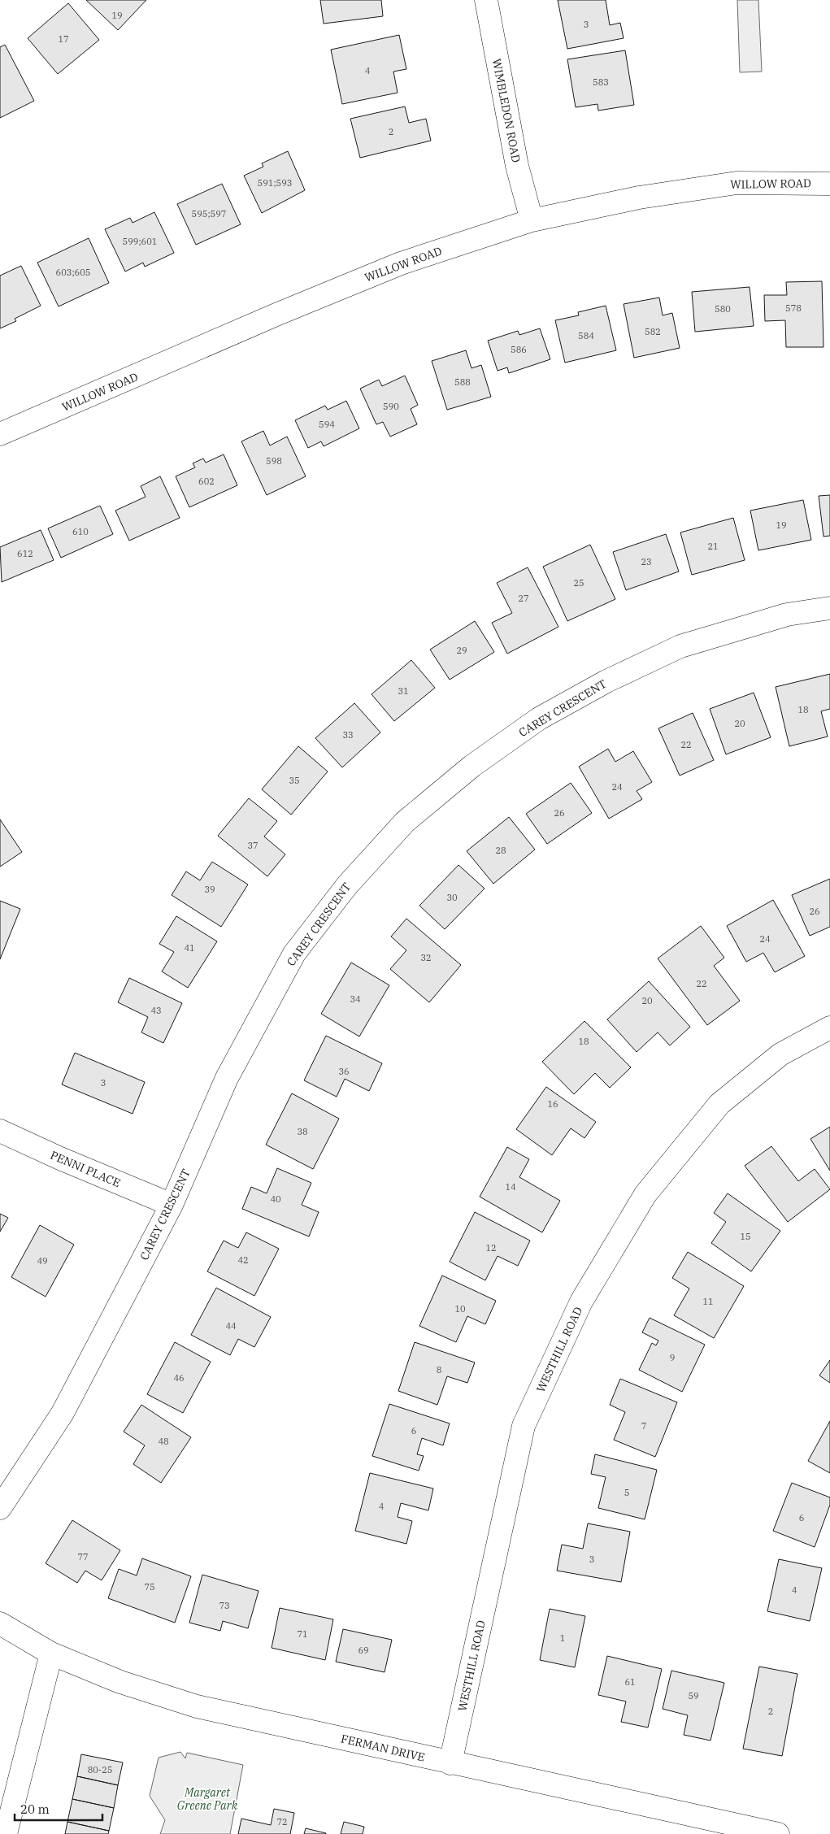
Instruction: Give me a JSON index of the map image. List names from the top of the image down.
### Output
{
  "streets": {
    "street": [
      "WIMBLEDON ROAD",
      "WILLOW ROAD",
      "CAREY CRESCENT",
      "PENNI PLACE",
      "WESTHILL ROAD",
      "FERMAN DRIVE"
    ]
  },
  "crossings": [
    ["WIMBLEDON ROAD", "WILLOW ROAD"],
    ["CAREY CRESCENT", "PENNI PLACE"],
    ["WESTHILL ROAD", "FERMAN DRIVE"]
  ],
  "parks": ["Margaret Greene Park"],
  "house_numbers": [
    "19",
    "3",
    "17",
    "4",
    "583",
    "2",
    "591;593",
    "595;597",
    "599;601",
    "603;605",
    "578",
    "580",
    "582",
    "584",
    "586",
    "588",
    "590",
    "594",
    "598",
    "602",
    "19",
    "610",
    "21",
    "612",
    "23",
    "25",
    "27",
    "29",
    "31",
    "18",
    "20",
    "33",
    "22",
    "35",
    "24",
    "26",
    "37",
    "28",
    "39",
    "30",
    "26",
    "24",
    "41",
    "32",
    "22",
    "34",
    "20",
    "43",
    "18",
    "36",
    "3",
    "16",
    "38",
    "14",
    "40",
    "15",
    "12",
    "42",
    "49",
    "11",
    "10",
    "44",
    "9",
    "8",
    "46",
    "7",
    "6",
    "48",
    "5",
    "4",
    "6",
    "77",
    "3",
    "75",
    "4",
    "73",
    "71",
    "1",
    "69",
    "61",
    "59",
    "2",
    "80-25",
    "72"
  ],
  "scale_bar": "20 m"
}
